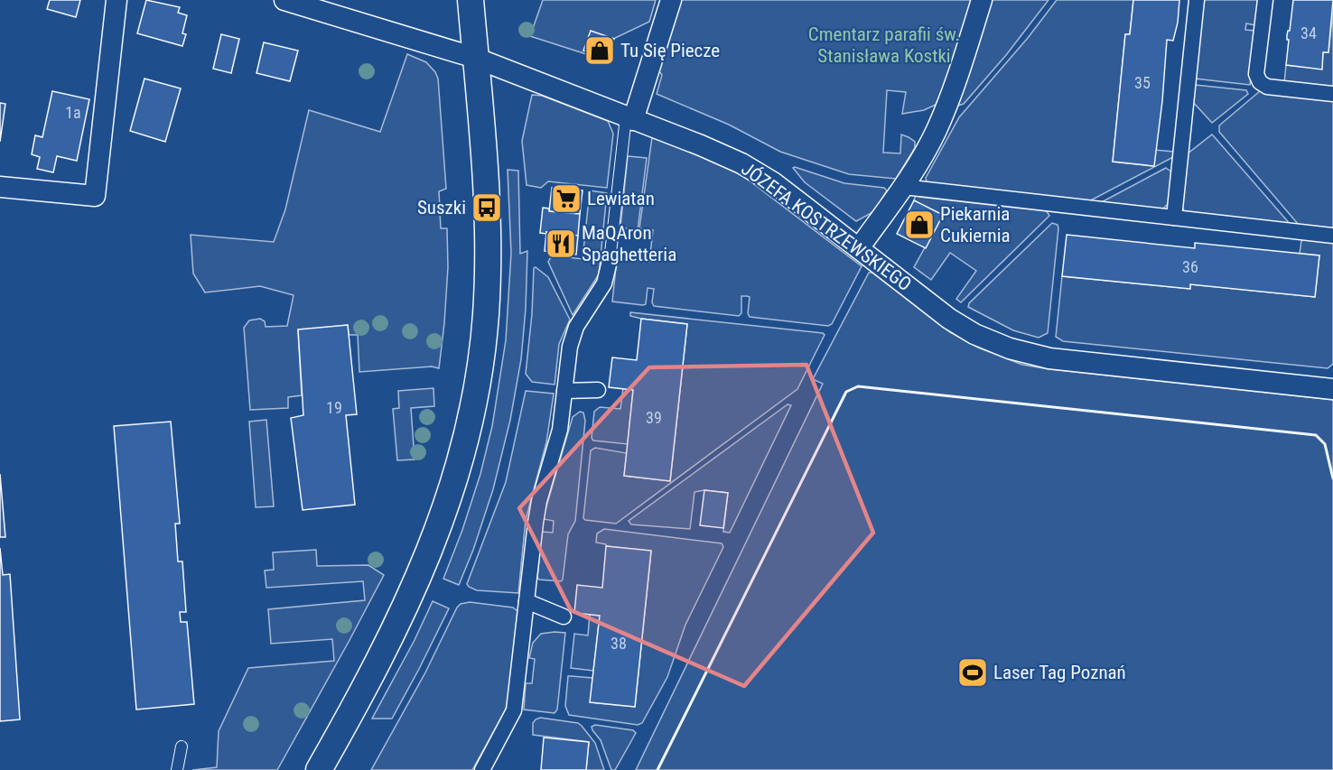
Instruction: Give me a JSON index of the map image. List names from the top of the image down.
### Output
{
  "streets": {
    "street": ["JÓZEFA KOSTRZEWSKIEGO"]
  },
  "parks": ["Cmentarz parafii św. Stanisława Kostki"],
  "places": {
    "shop": ["Tu Się Piecze", "Piekarnia Cukiernia"],
    "supermarket": ["Lewiatan"],
    "bus stop": ["Suszki"],
    "restaurant": ["MaQAron Spaghetteria"],
    "sports": ["Laser Tag Poznań"]
  },
  "house_numbers": [
    "34",
    "35",
    "1a",
    "36",
    "19",
    "39",
    "38"
  ]
}
